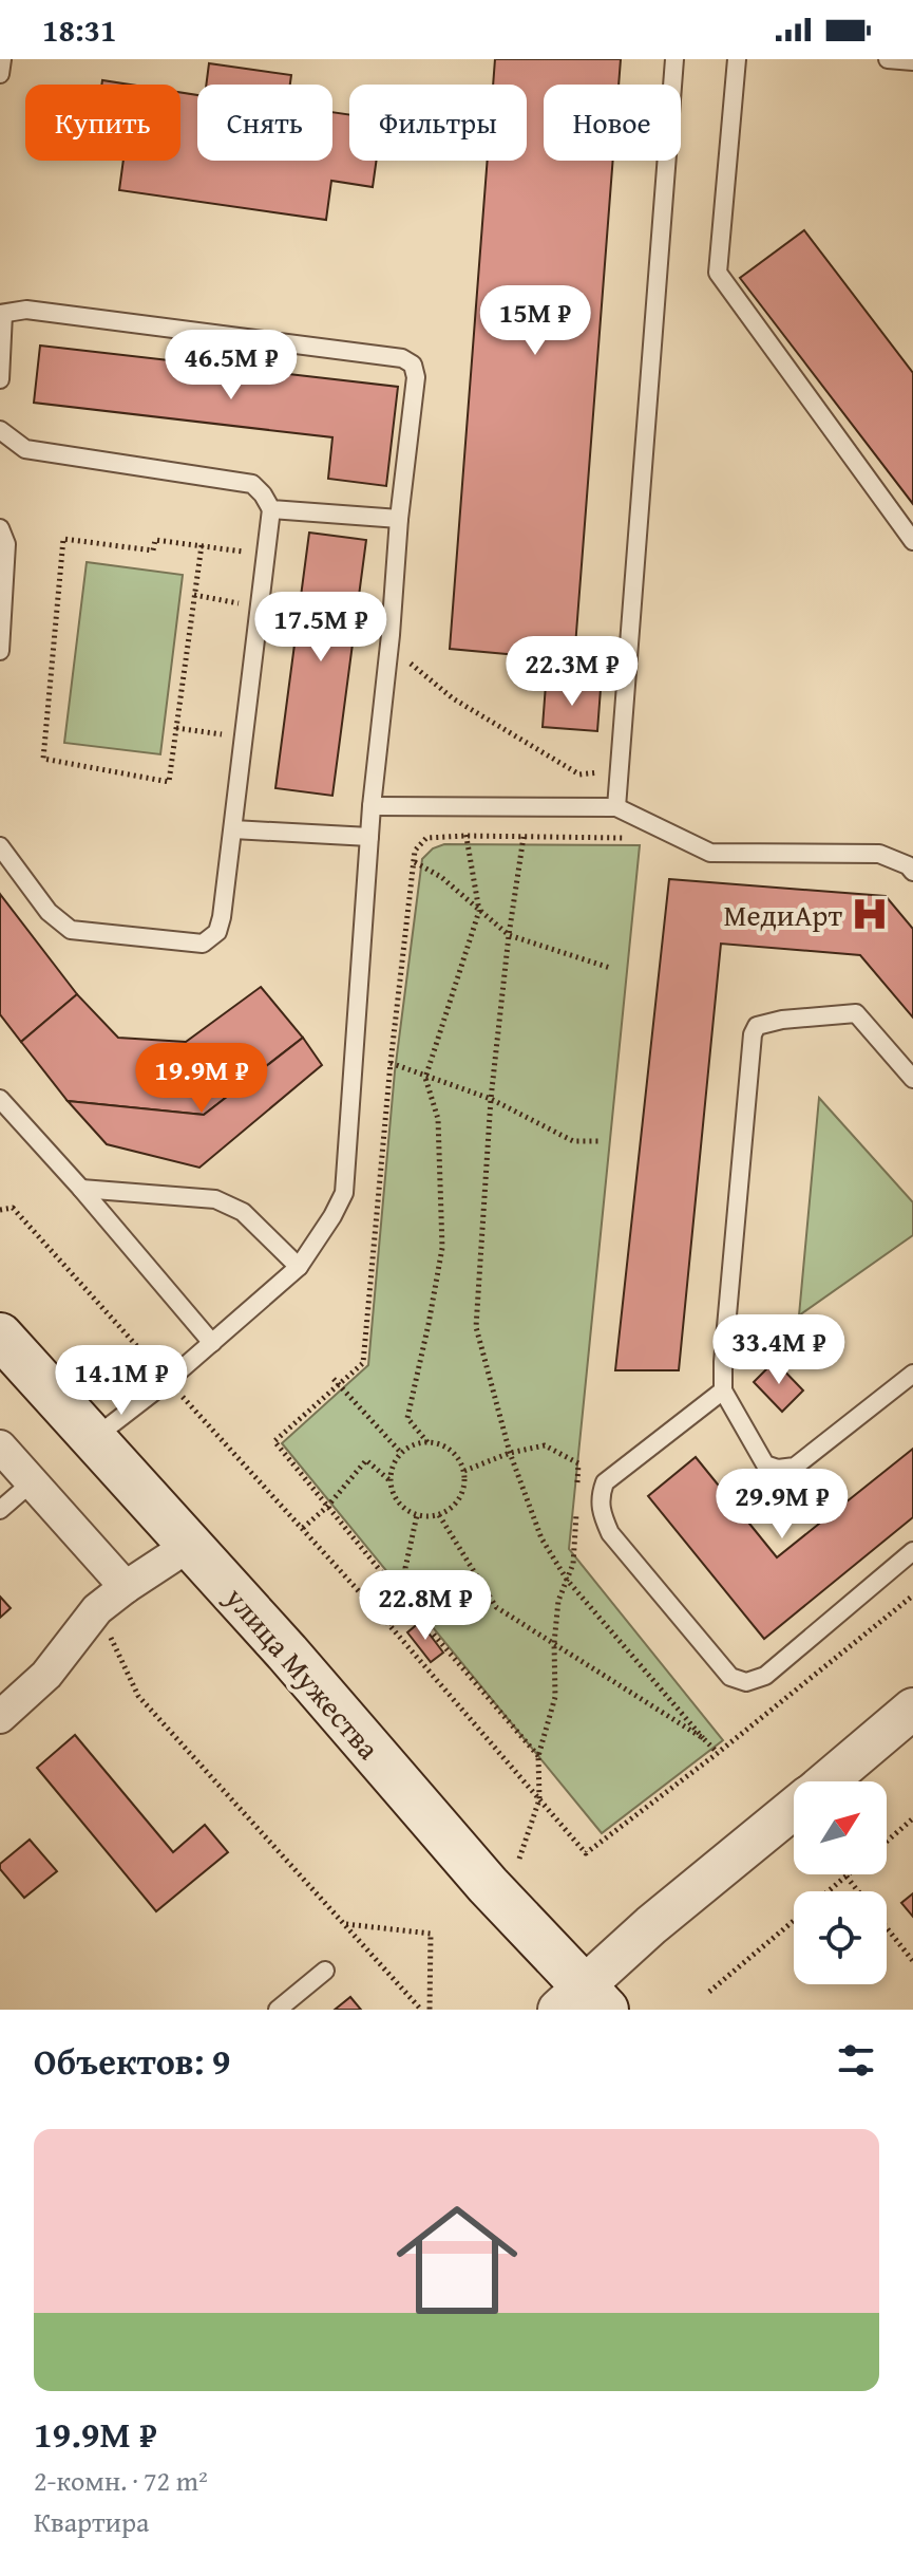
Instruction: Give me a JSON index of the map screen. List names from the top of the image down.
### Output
{
  "streets": {
    "main road": ["улица Мужества"]
  },
  "places": {
    "hospital": ["МедиАрт"]
  },
  "north": "top right",
  "page": {
    "status": "18:31",
    "chip": [
      "Купить",
      "Снять",
      "Фильтры",
      "Новое"
    ],
    "price": [
      "15M ₽",
      "46.5M ₽",
      "17.5M ₽",
      "22.3M ₽",
      "19.9M ₽",
      "33.4M ₽",
      "14.1M ₽",
      "29.9M ₽",
      "22.8M ₽"
    ],
    "heading": "Объектов: 9",
    "list": [
      {
        "name": "19.9M ₽",
        "note": "2-комн. · 72 m² · Квартира"
      }
    ]
  }
}
